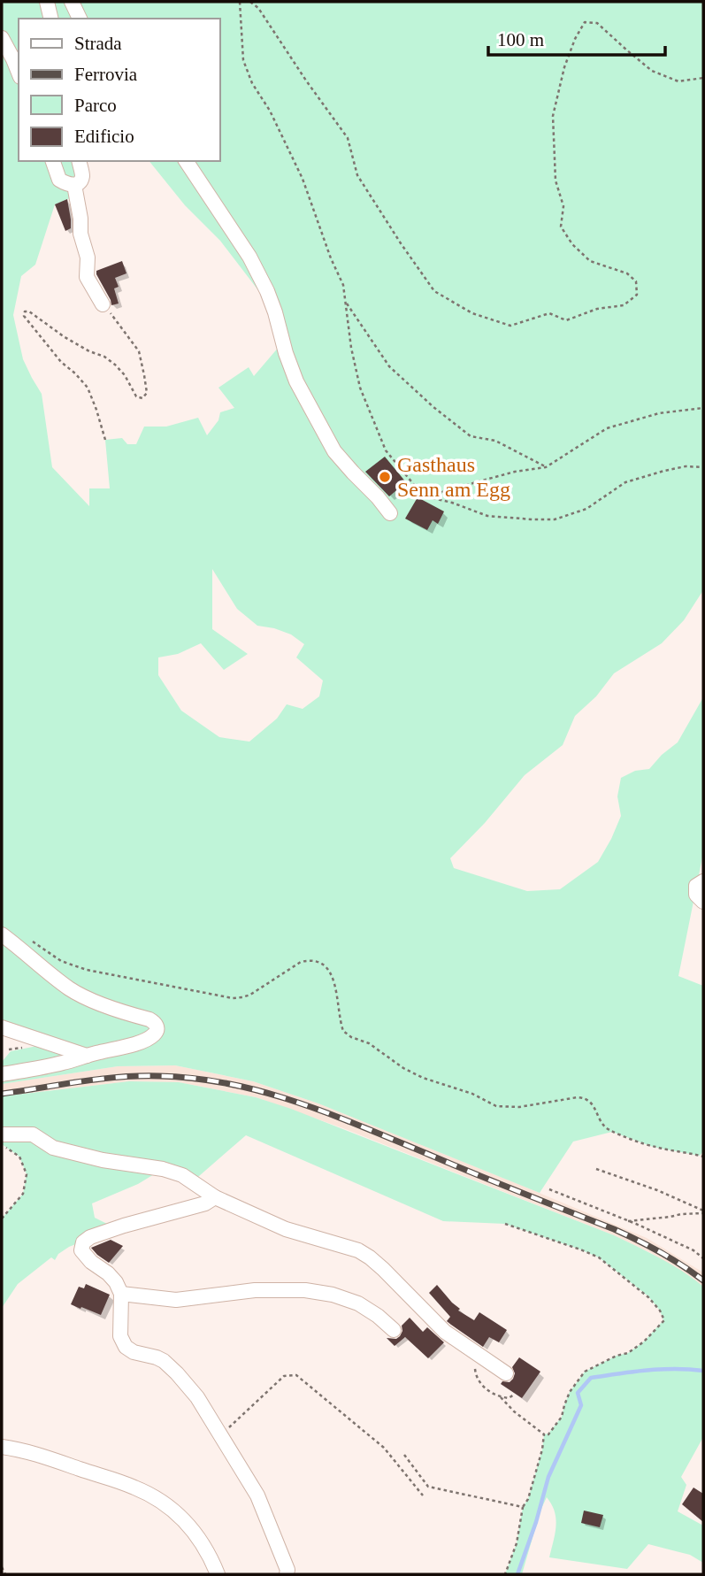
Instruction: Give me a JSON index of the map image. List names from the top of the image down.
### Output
{
  "places": ["Gasthaus Senn am Egg"],
  "legend": [
    "Strada",
    "Ferrovia",
    "Parco",
    "Edificio"
  ],
  "scale_bar": "100 m"
}
